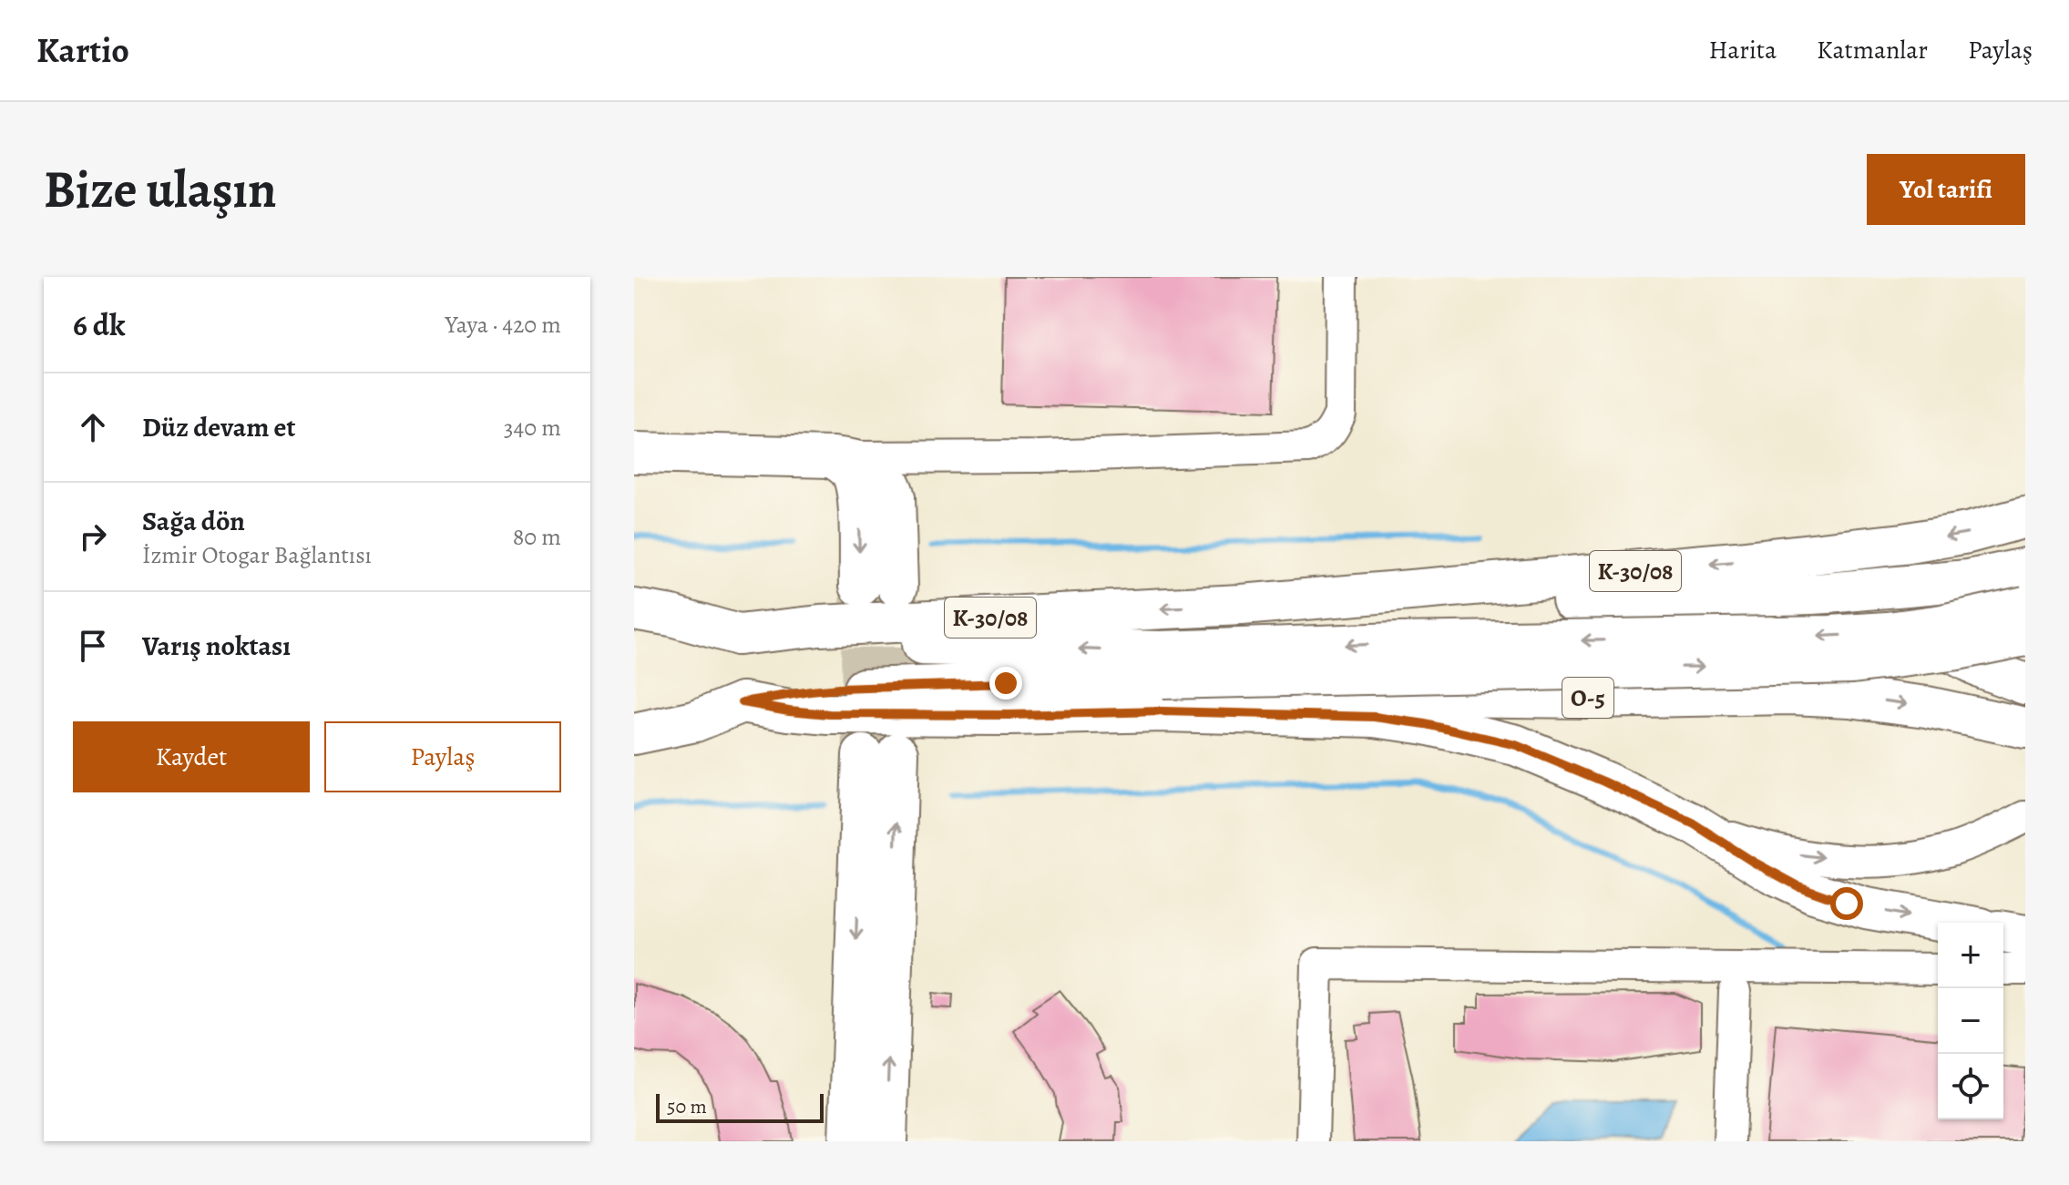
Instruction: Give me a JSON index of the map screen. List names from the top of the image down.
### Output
{
  "streets": {
    "main road": ["K-30/08", "O-5"]
  },
  "scale_bar": "50 m",
  "page": {
    "header": "Kartio",
    "nav": ["Harita", "Katmanlar", "Paylaş"],
    "buttons": [
      "Yol tarifi",
      ["Kaydet", "Paylaş"]
    ],
    "title": "Bize ulaşın",
    "heading": ["6 dk", "Yaya · 420 m"],
    "list": [
      ["Düz devam et", "340 m"],
      ["Sağa dön", "İzmir Otogar Bağlantısı", "80 m"],
      "Varış noktası"
    ],
    "map_buttons": ["+", "−"],
    "scale": "50 m"
  }
}
